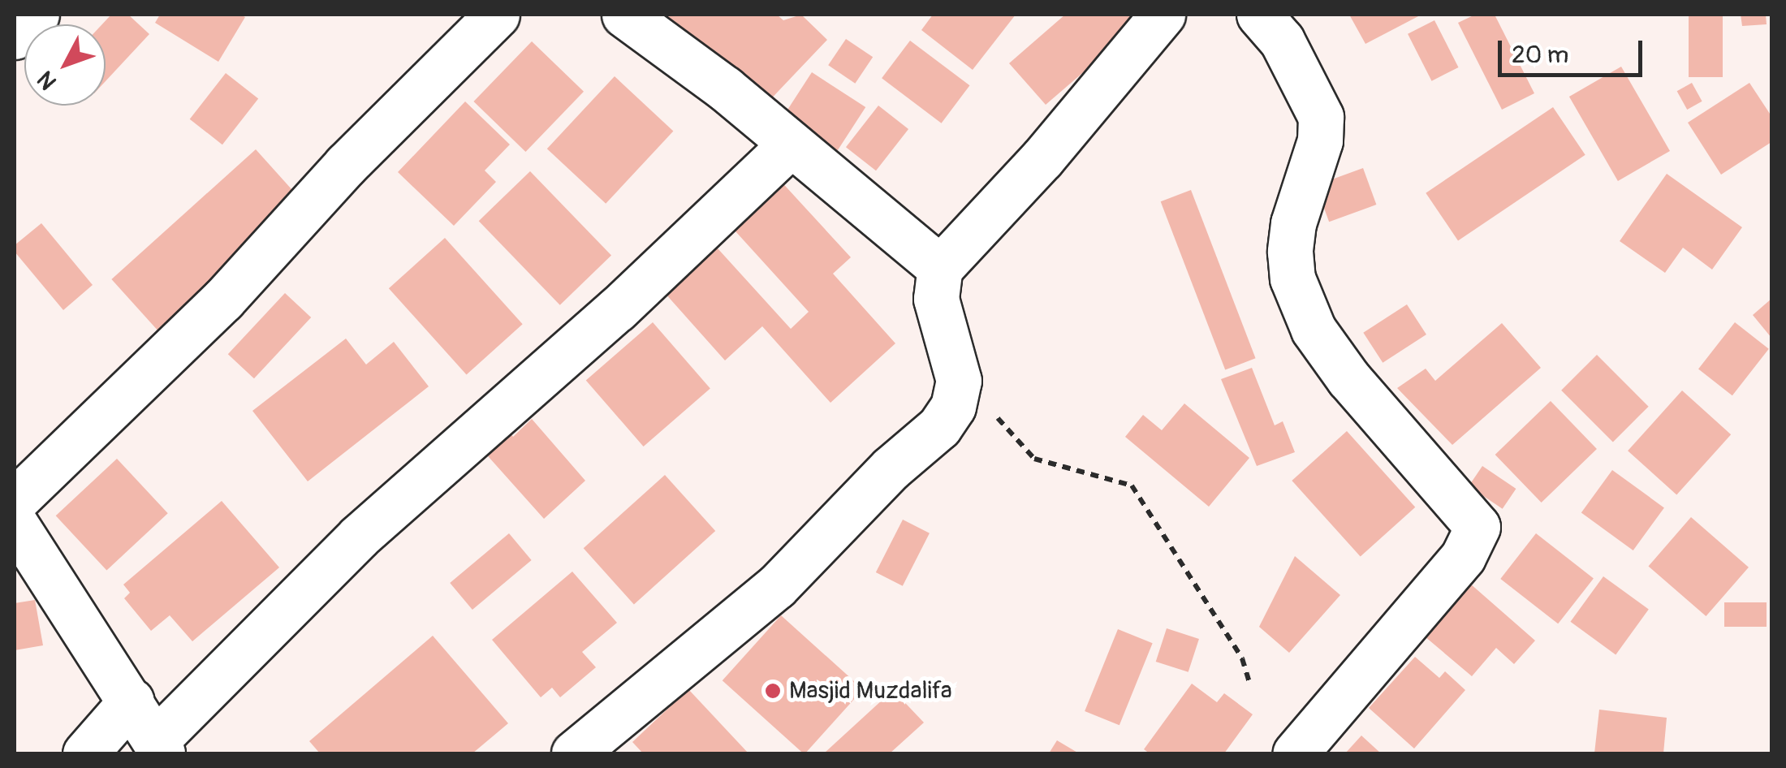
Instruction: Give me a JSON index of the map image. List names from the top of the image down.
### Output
{
  "places": ["Masjid Muzdalifa"],
  "scale_bar": "20 m",
  "north": "bottom left"
}
